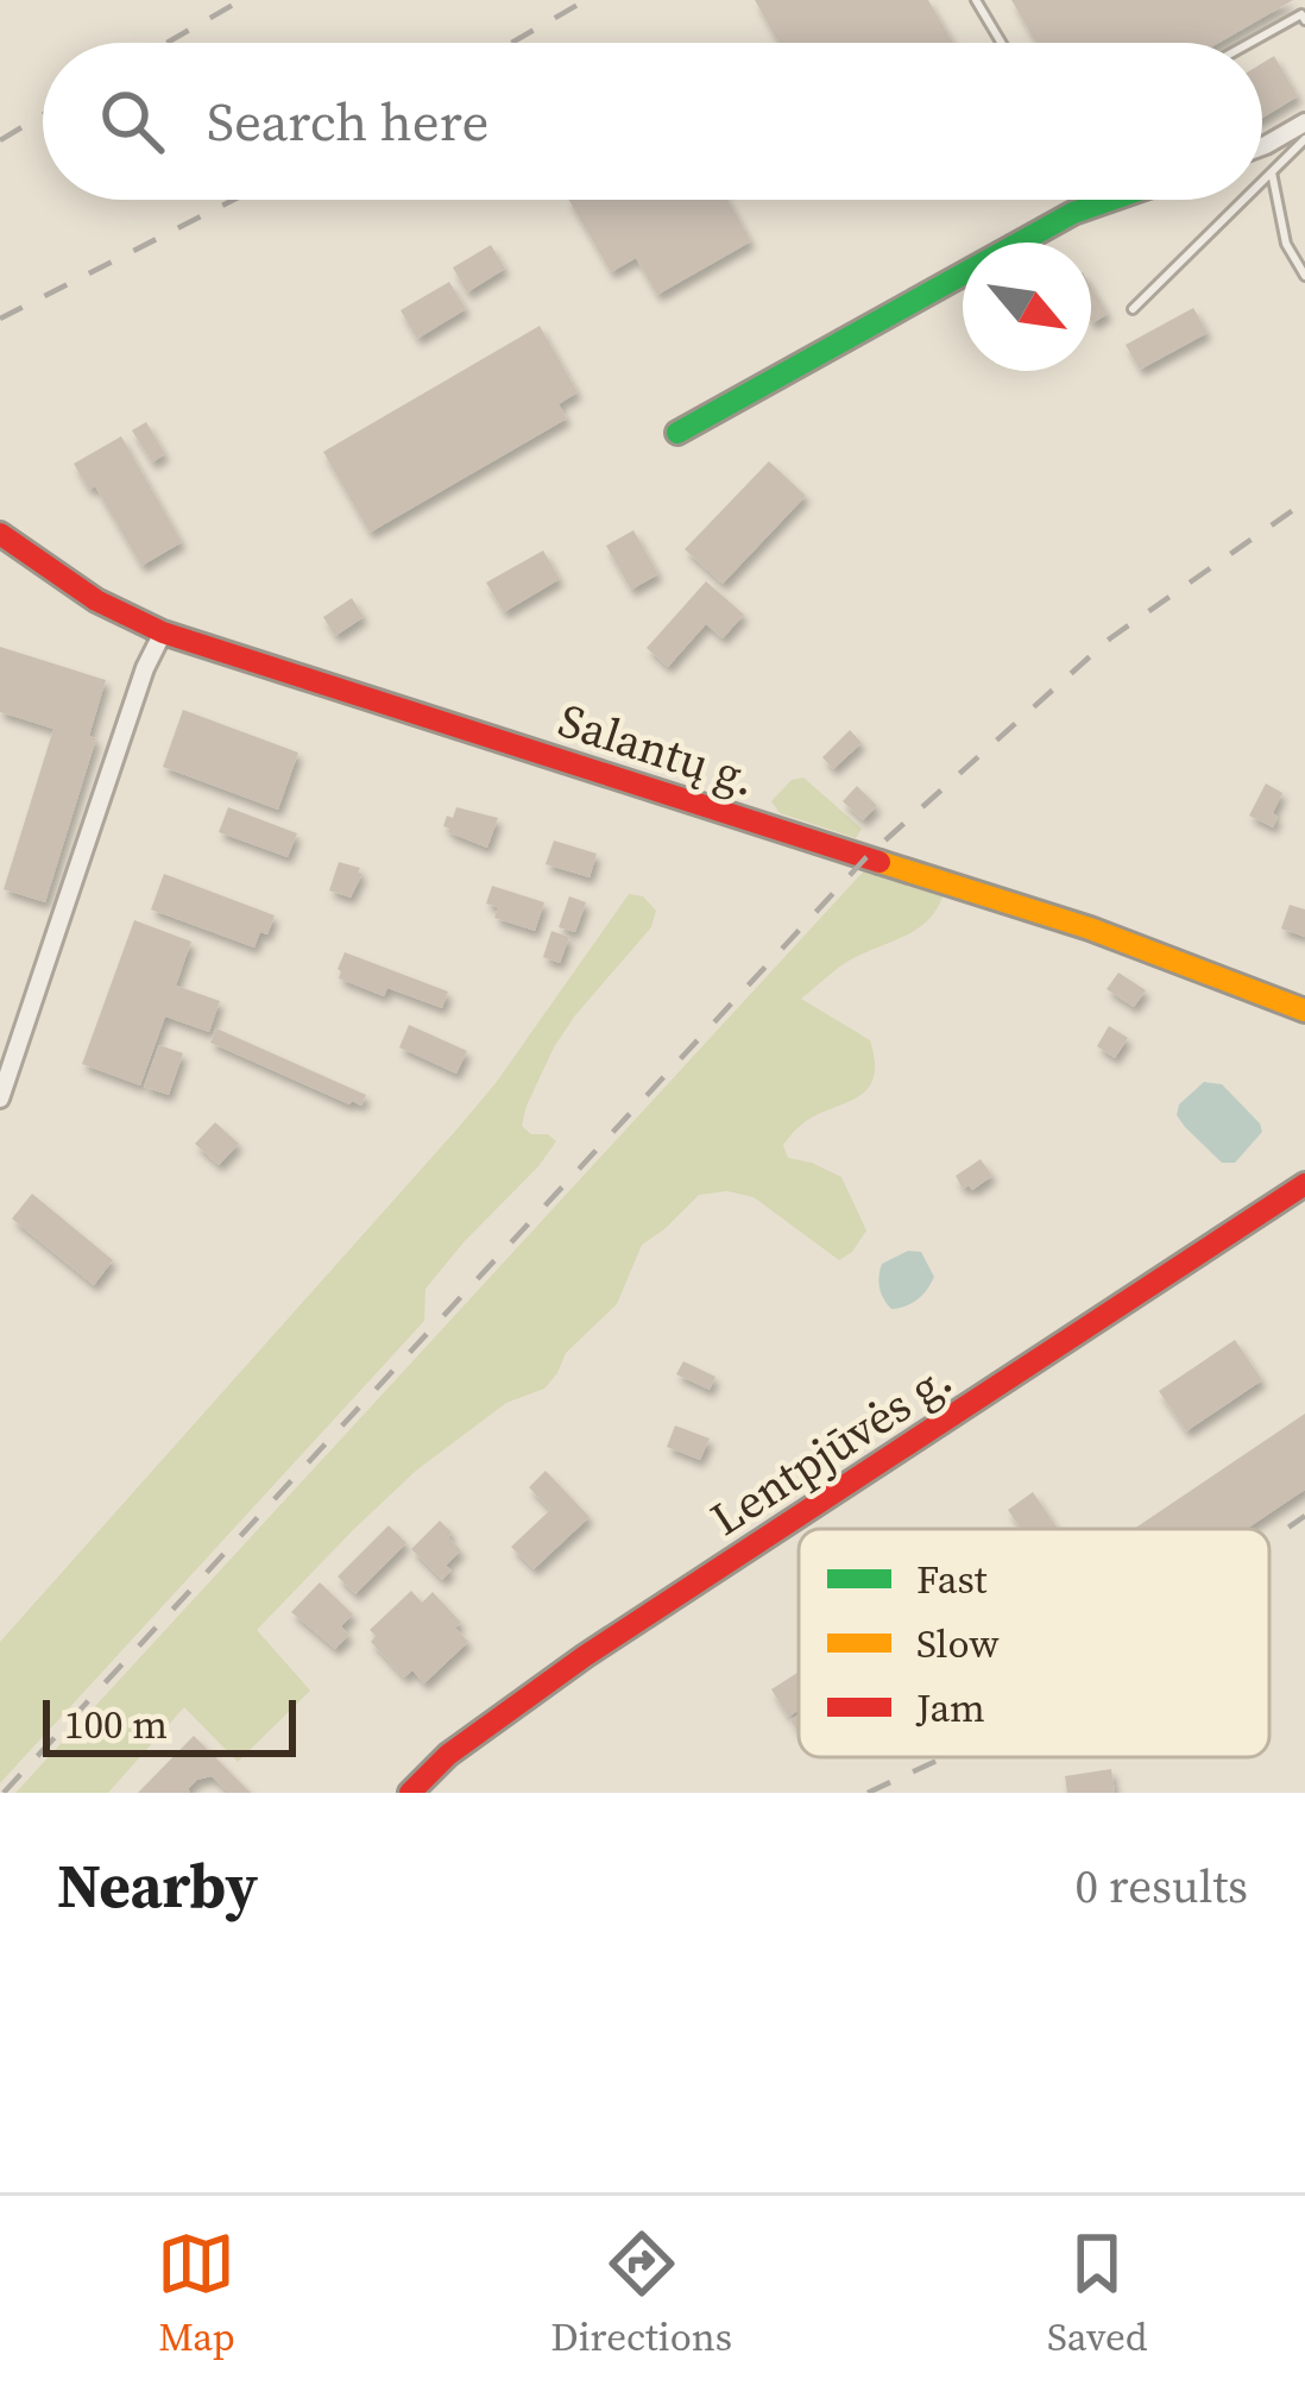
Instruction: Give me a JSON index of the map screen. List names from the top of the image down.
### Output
{
  "streets": {
    "street": ["Salantų g.", "Lentpjūvės g."]
  },
  "legend": ["Fast", "Slow", "Jam"],
  "scale_bar": "100 m",
  "north": "bottom right",
  "page": {
    "search": "Search here",
    "scale": "100 m",
    "heading": ["Nearby", "0 results"],
    "nav": ["Map", "Directions", "Saved"]
  }
}
